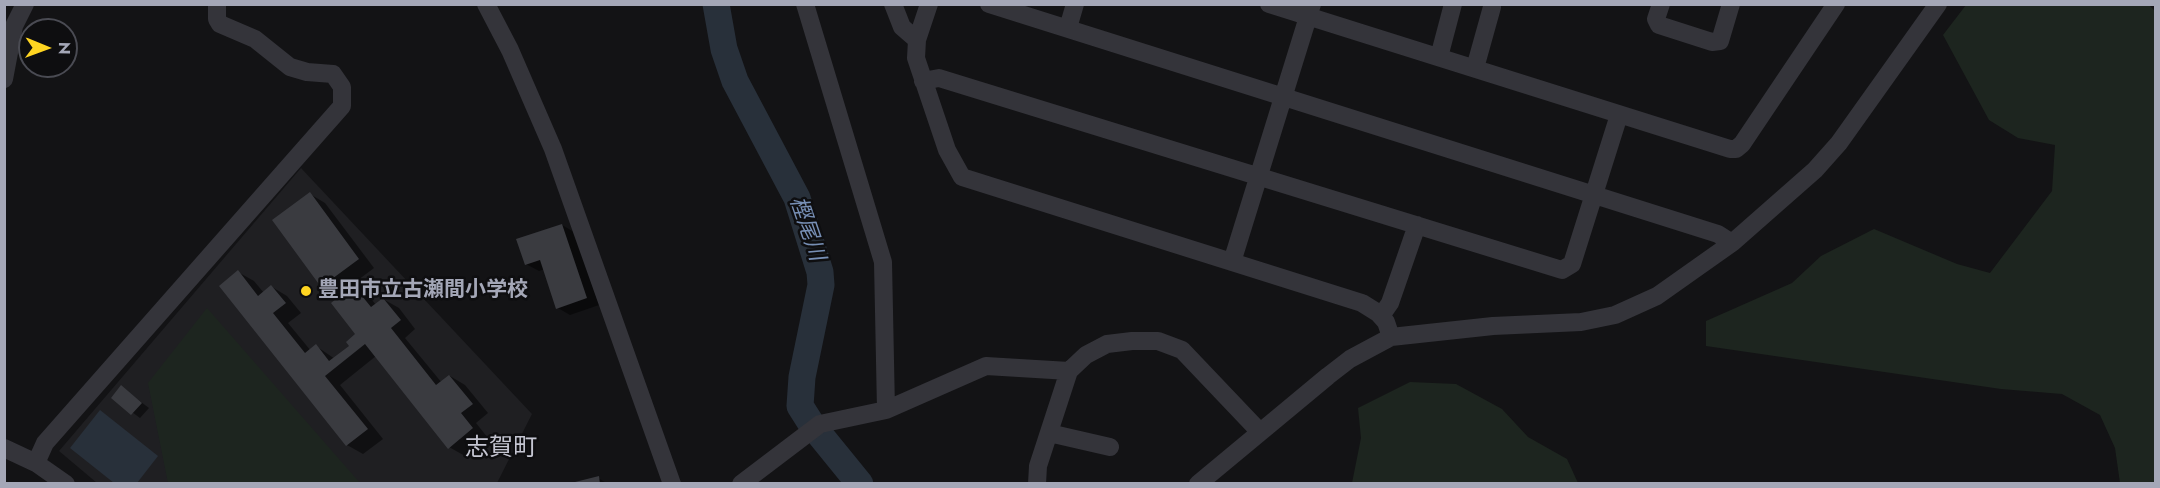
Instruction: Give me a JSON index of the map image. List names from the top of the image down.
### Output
{
  "districts": ["志賀町"],
  "water": ["樫尾川"],
  "places": ["豊田市立古瀬間小学校"],
  "north": "right"
}
